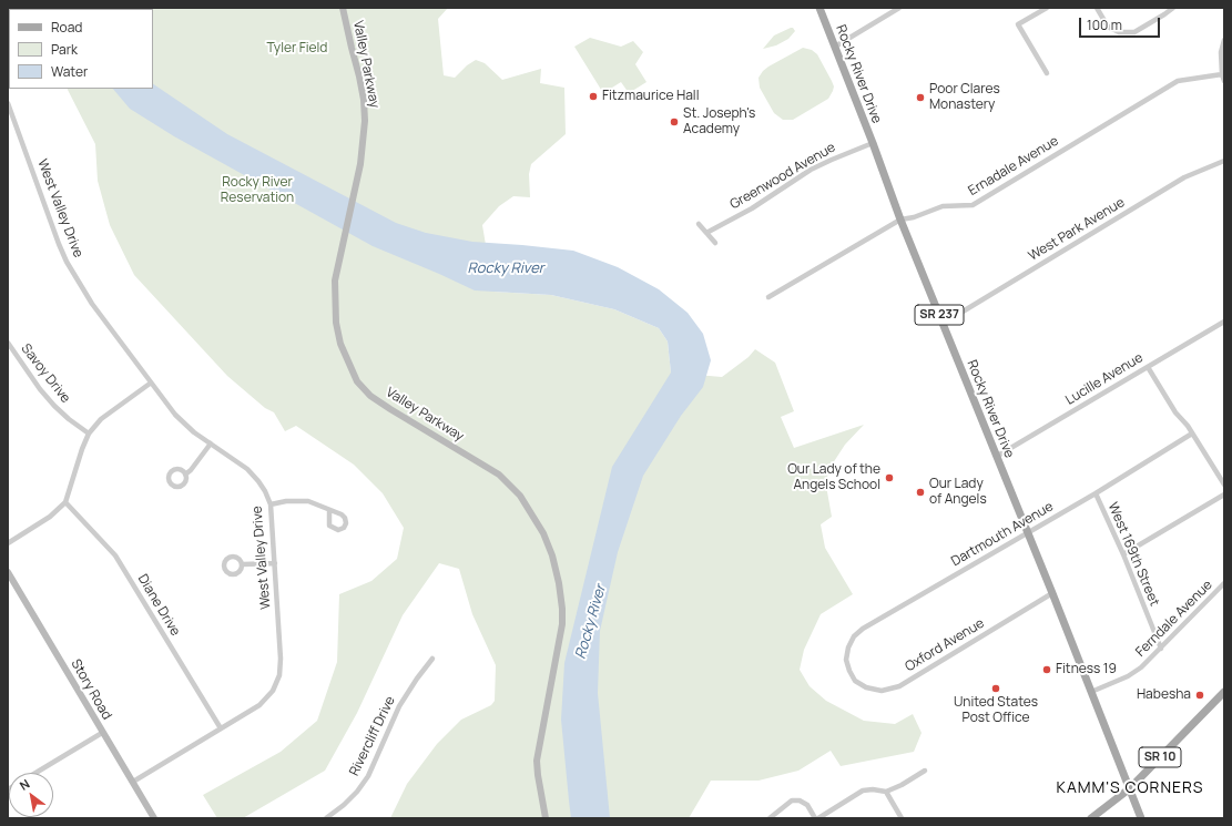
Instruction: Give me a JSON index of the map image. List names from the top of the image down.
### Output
{
  "streets": {
    "main road": ["Rocky River Drive", "SR 237", "SR 10"],
    "street": [
      "Valley Parkway",
      "Ernadale Avenue",
      "Greenwood Avenue",
      "West Valley Drive",
      "West Park Avenue",
      "Savoy Drive",
      "Lucille Avenue",
      "Dartmouth Avenue",
      "West 169th Street",
      "Diane Drive",
      "Ferndale Avenue",
      "Oxford Avenue",
      "Story Road",
      "Rivercliff Drive"
    ]
  },
  "crossings": [
    ["Rocky River Drive", "Ernadale Avenue"],
    ["Rocky River Drive", "Greenwood Avenue"],
    ["Rocky River Drive", "West Park Avenue"],
    ["Rocky River Drive", "Lucille Avenue"],
    ["Rocky River Drive", "Dartmouth Avenue"],
    ["Rocky River Drive", "Ferndale Avenue"],
    ["Rocky River Drive", "Oxford Avenue"],
    ["Rocky River Drive", "SR 10"],
    ["West Valley Drive", "Diane Drive"],
    ["West Valley Drive", "Story Road"],
    ["Dartmouth Avenue", "West 169th Street"],
    ["Dartmouth Avenue", "Oxford Avenue"],
    ["West 169th Street", "Ferndale Avenue"]
  ],
  "districts": ["KAMM'S CORNERS"],
  "water": ["Rocky River"],
  "parks": ["Tyler Field", "Rocky River Reservation"],
  "places": [
    "Fitzmaurice Hall",
    "Poor Clares Monastery",
    "St. Joseph's Academy",
    "Our Lady of the Angels School",
    "Our Lady of Angels",
    "Fitness 19",
    "United States Post Office",
    "Habesha"
  ],
  "legend": ["Road", "Park", "Water"],
  "scale_bar": "100 m",
  "north": "top left"
}
